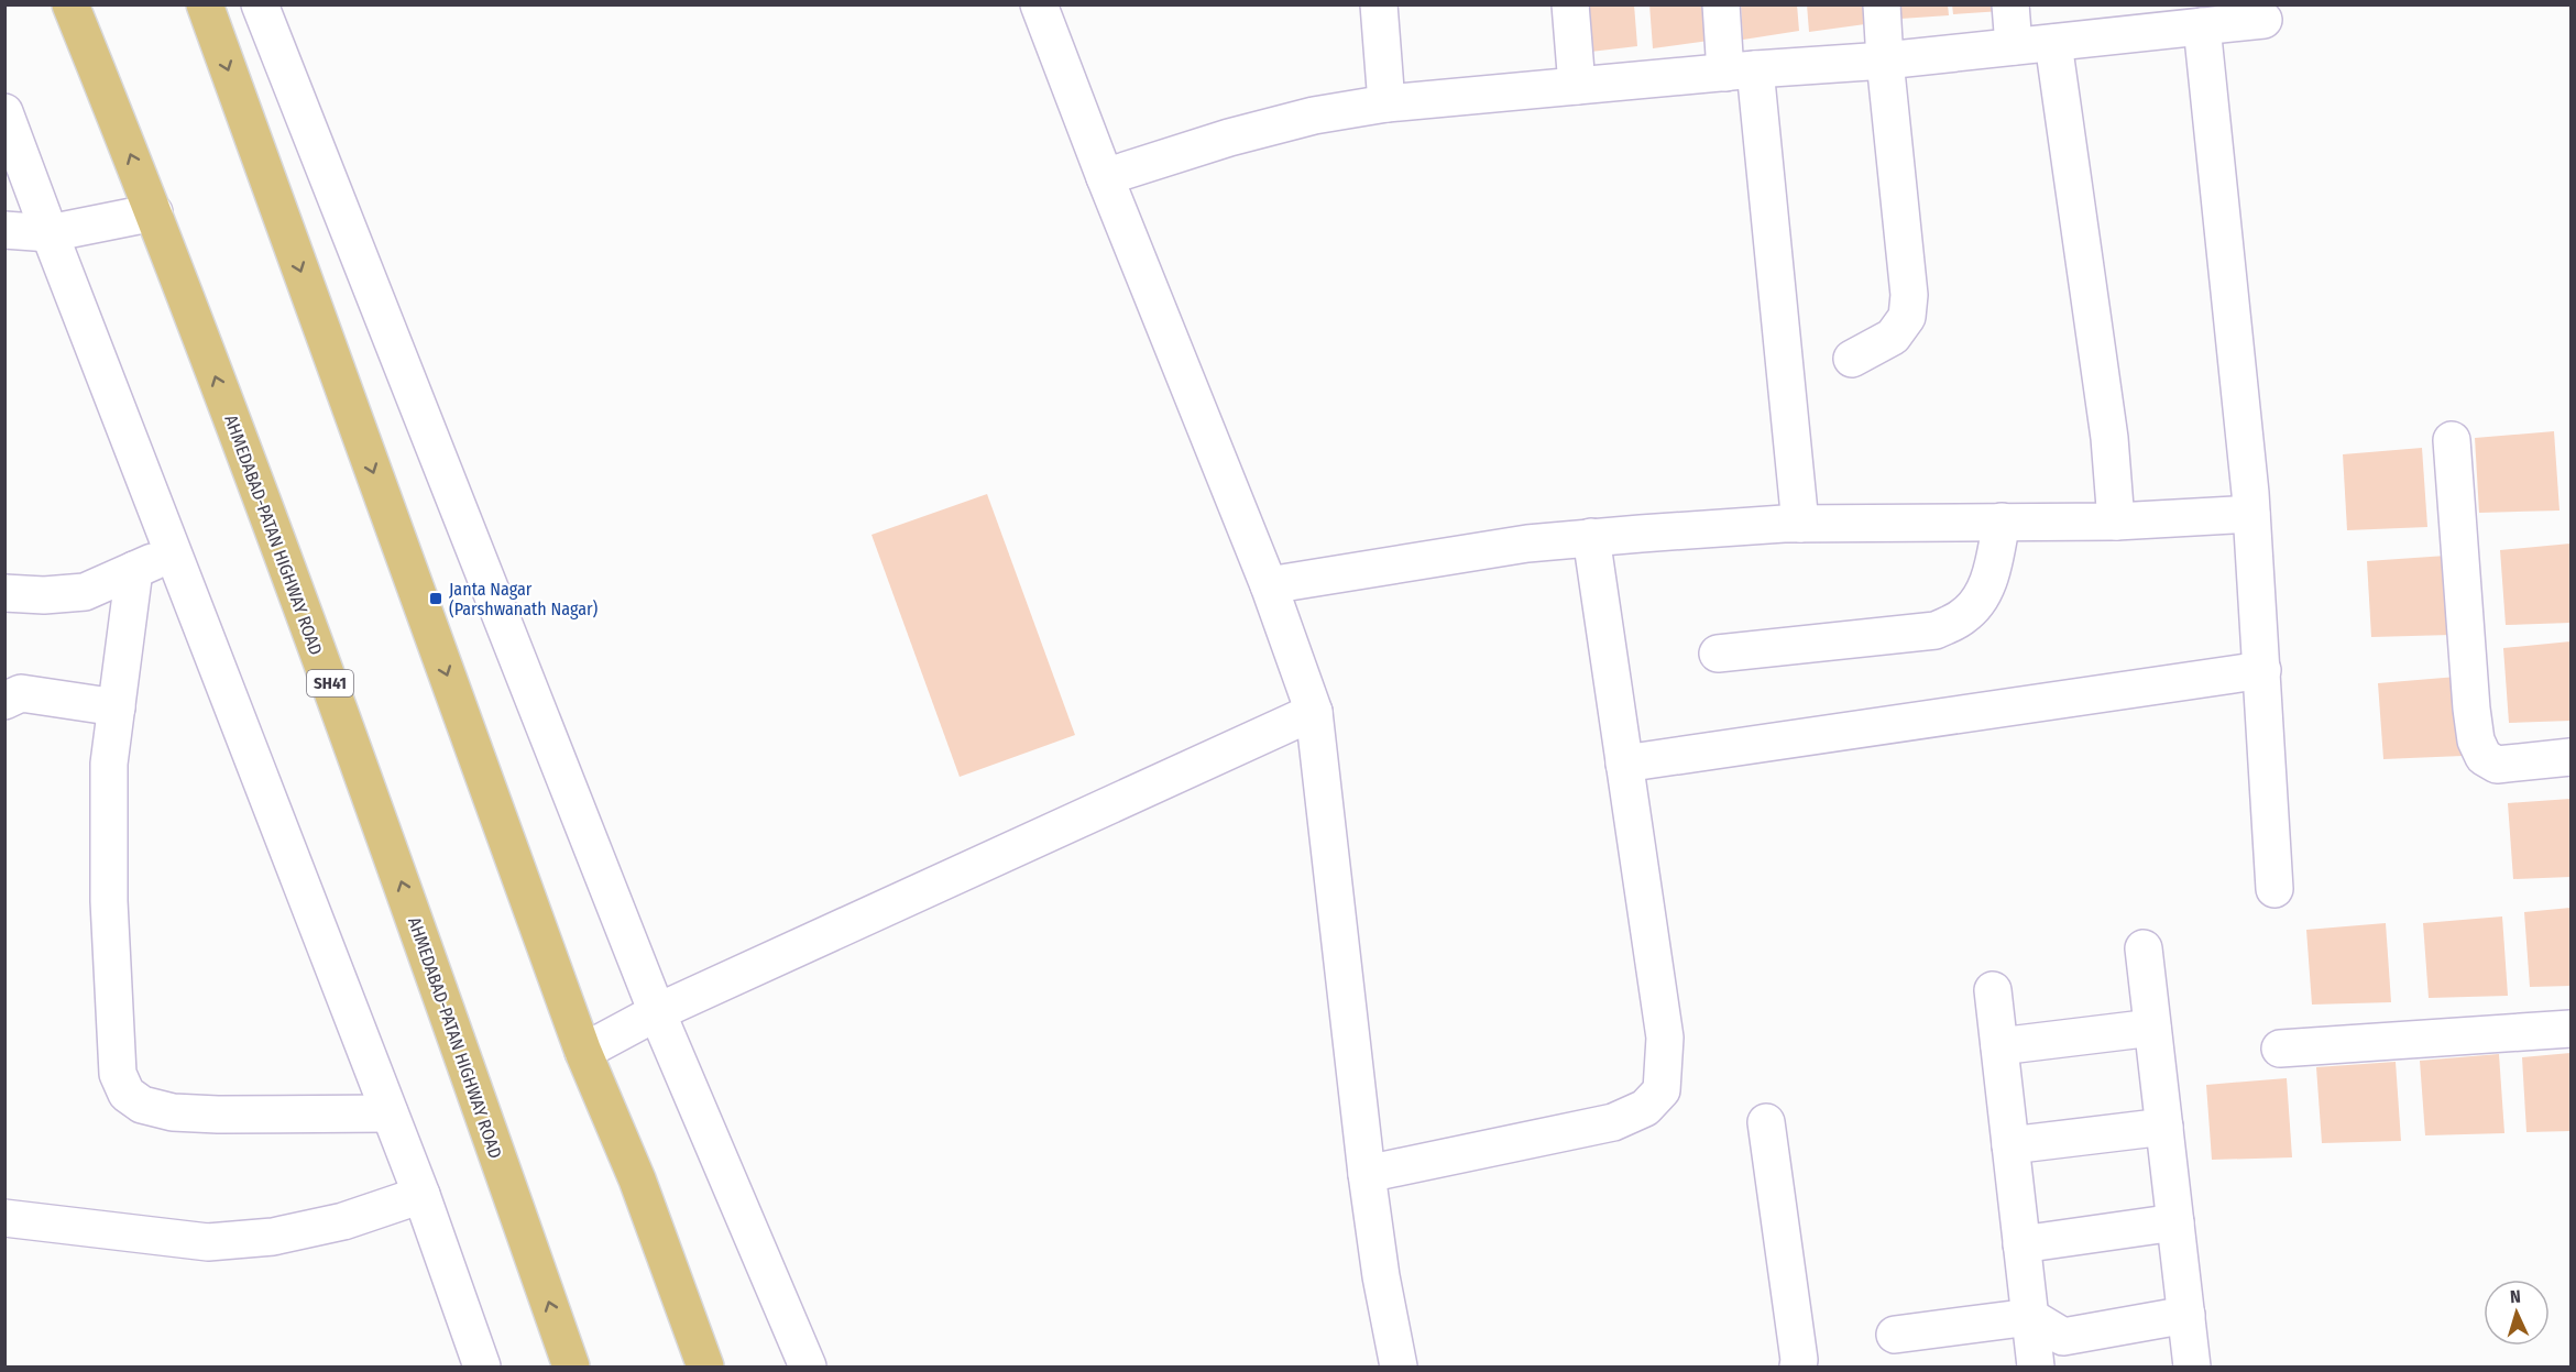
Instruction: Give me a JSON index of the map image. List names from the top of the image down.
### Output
{
  "streets": {
    "main road": ["AHMEDABAD-PATAN HIGHWAY ROAD", "SH41"]
  },
  "places": {
    "transit": ["Janta Nagar (Parshwanath Nagar)"]
  },
  "north": "top"
}
